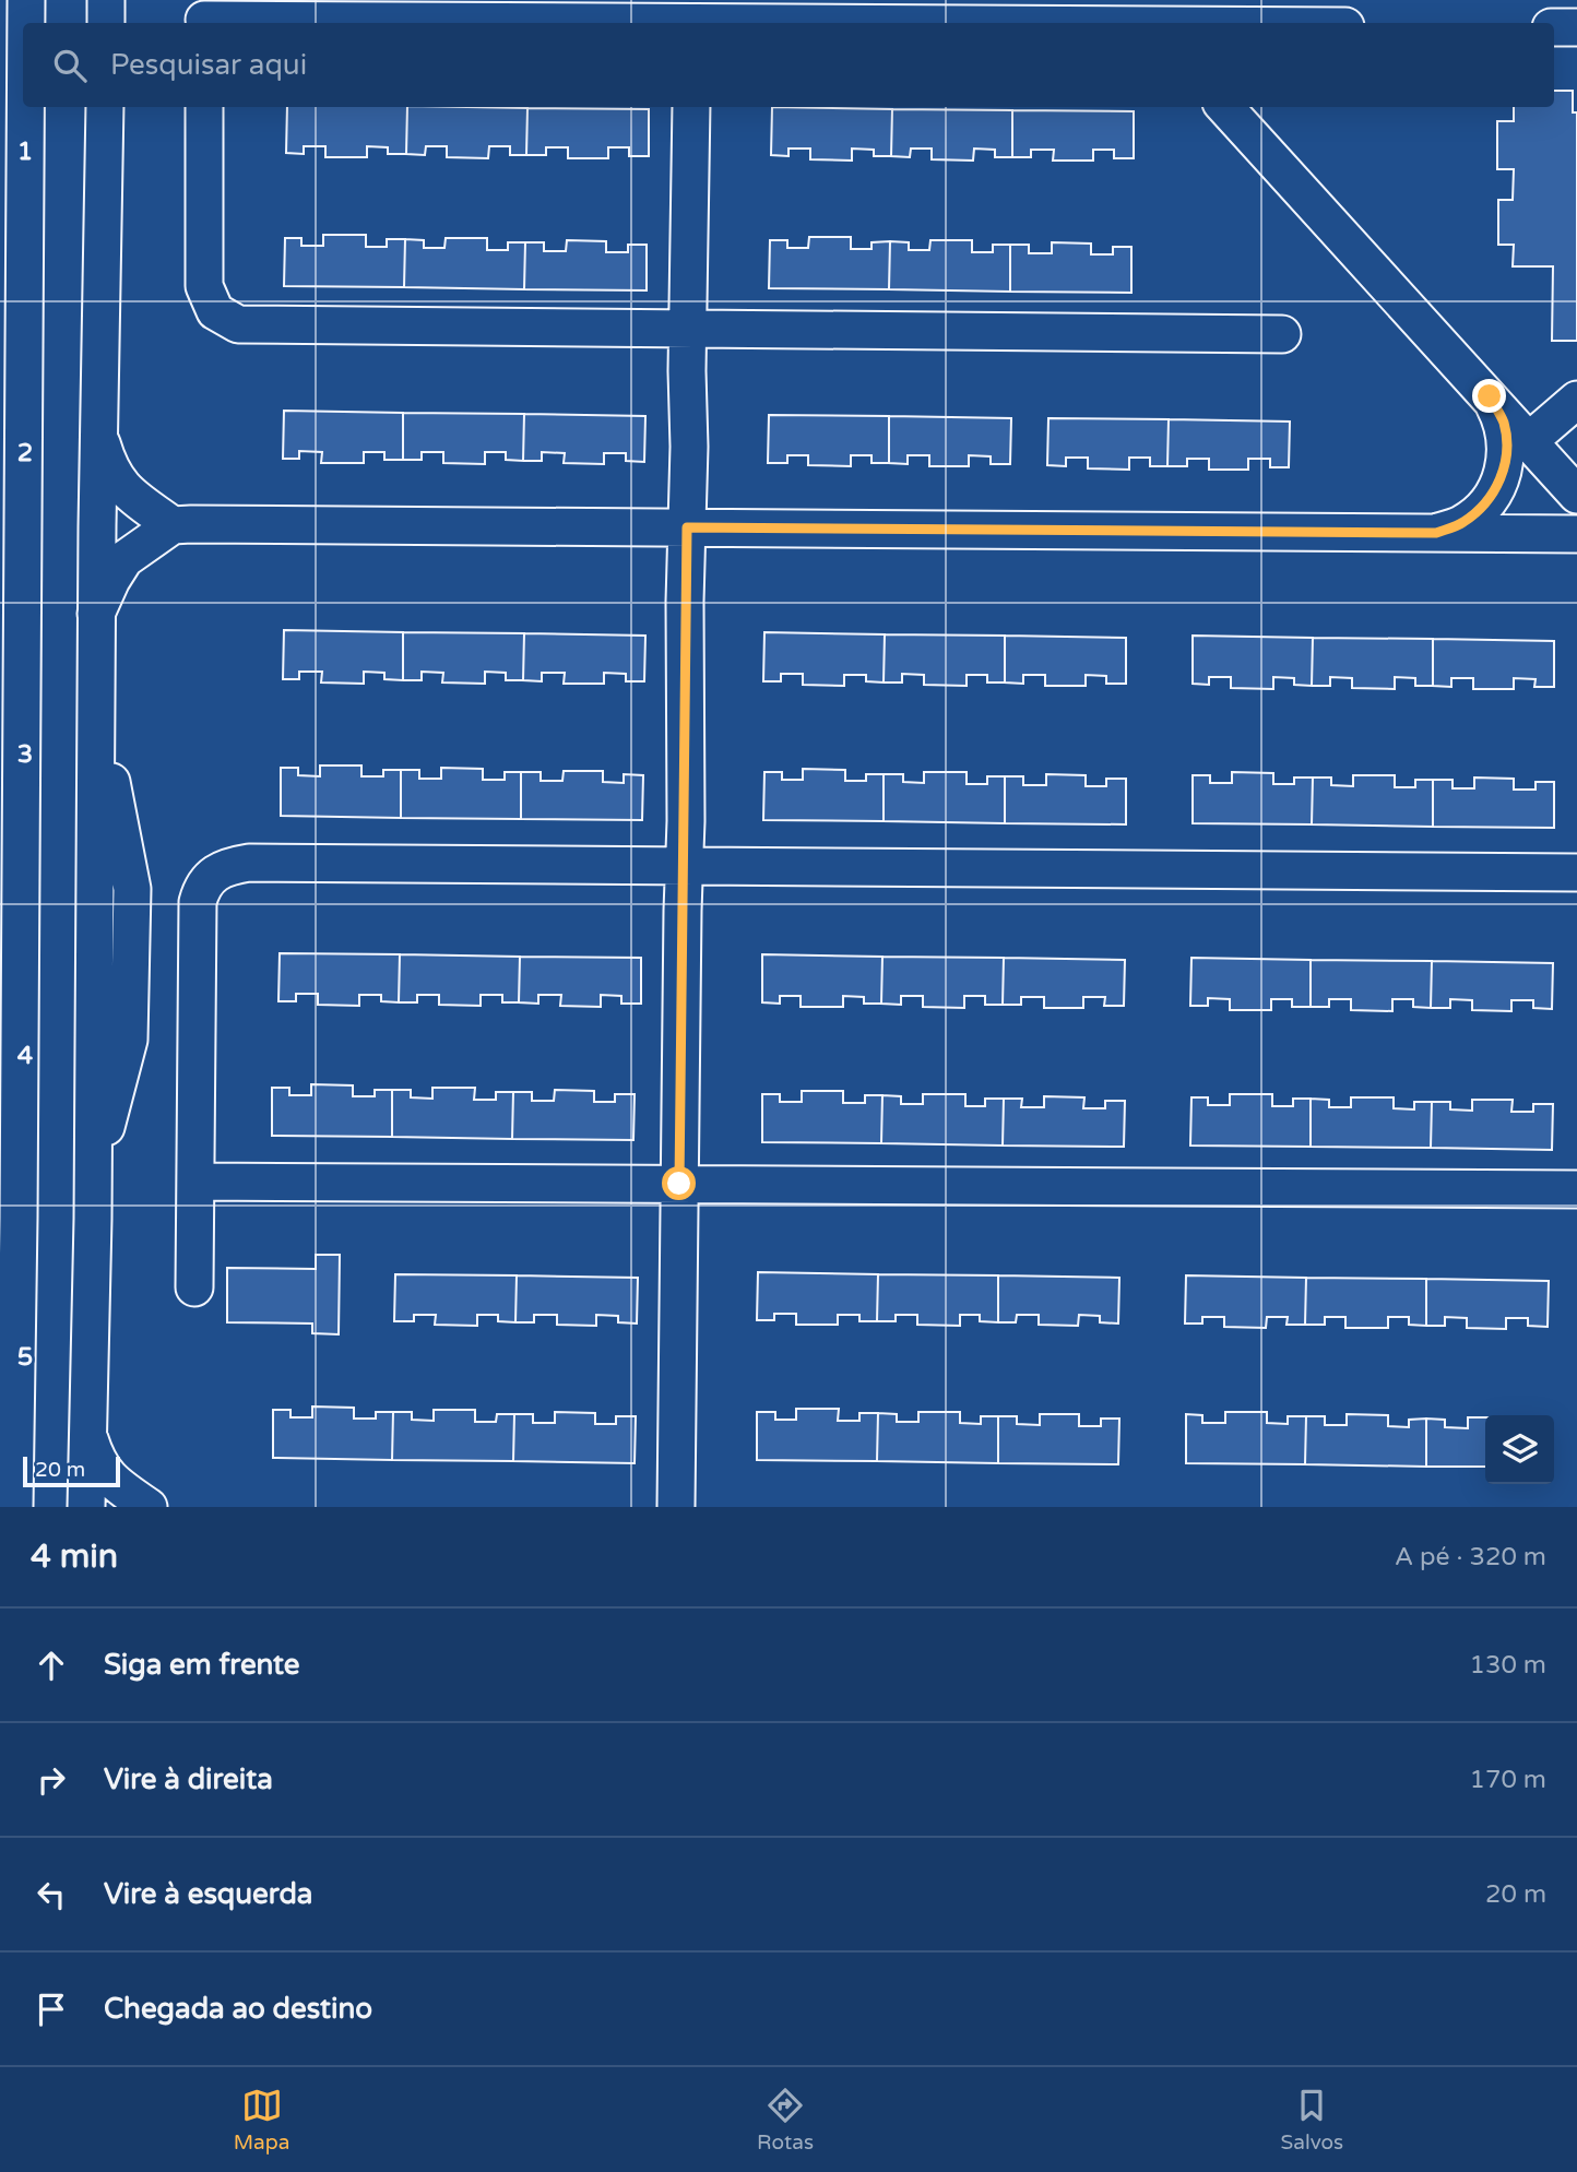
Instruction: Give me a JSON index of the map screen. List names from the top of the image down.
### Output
{
  "scale_bar": "20 m",
  "page": {
    "search": "Pesquisar aqui",
    "scale": "20 m",
    "heading": ["4 min", "A pé · 320 m"],
    "list": [
      ["Siga em frente", "130 m"],
      ["Vire à direita", "170 m"],
      ["Vire à esquerda", "20 m"],
      "Chegada ao destino"
    ],
    "nav": ["Mapa", "Rotas", "Salvos"]
  },
  "grid": {
    "rows": [
      "1",
      "2",
      "3",
      "4",
      "5"
    ]
  }
}
